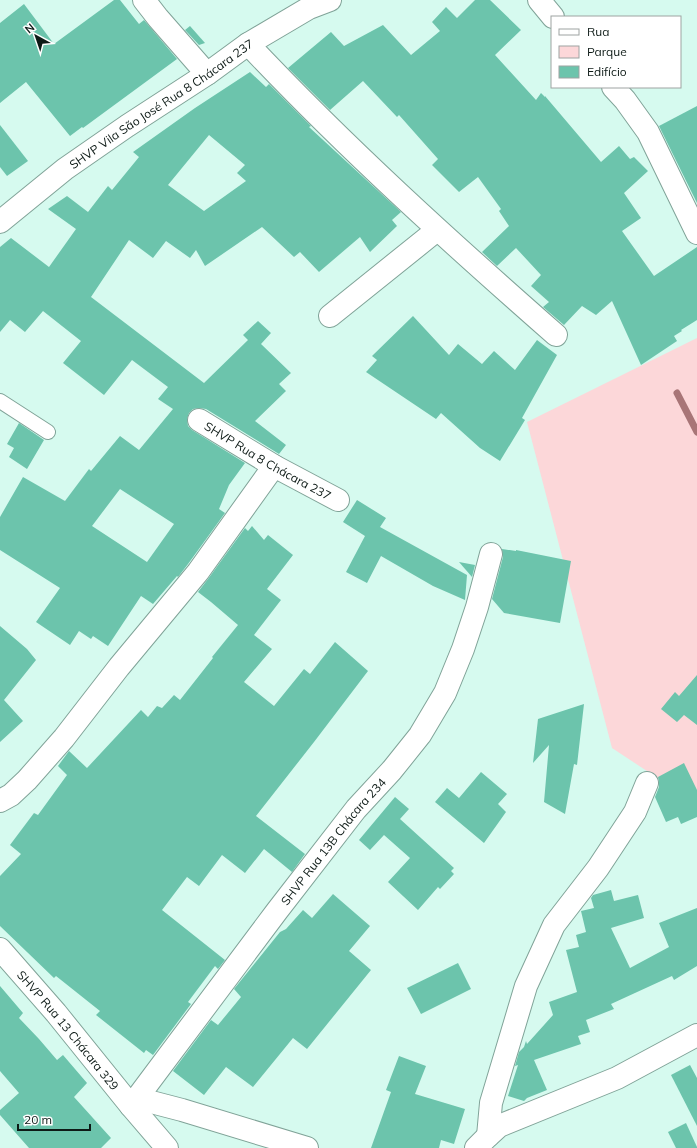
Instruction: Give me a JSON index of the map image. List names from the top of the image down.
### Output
{
  "streets": {
    "street": [
      "SHVP Vila São José Rua 8 Chácara 237",
      "SHVP Rua 8 Chácara 237",
      "SHVP Rua 13B Chácara 234",
      "SHVP Rua 13 Chácara 329"
    ]
  },
  "crossings": [
    ["SHVP Rua 13B Chácara 234", "SHVP Rua 13 Chácara 329"]
  ],
  "legend": ["Rua", "Parque", "Edifício"],
  "scale_bar": "20 m",
  "north": "top left"
}
